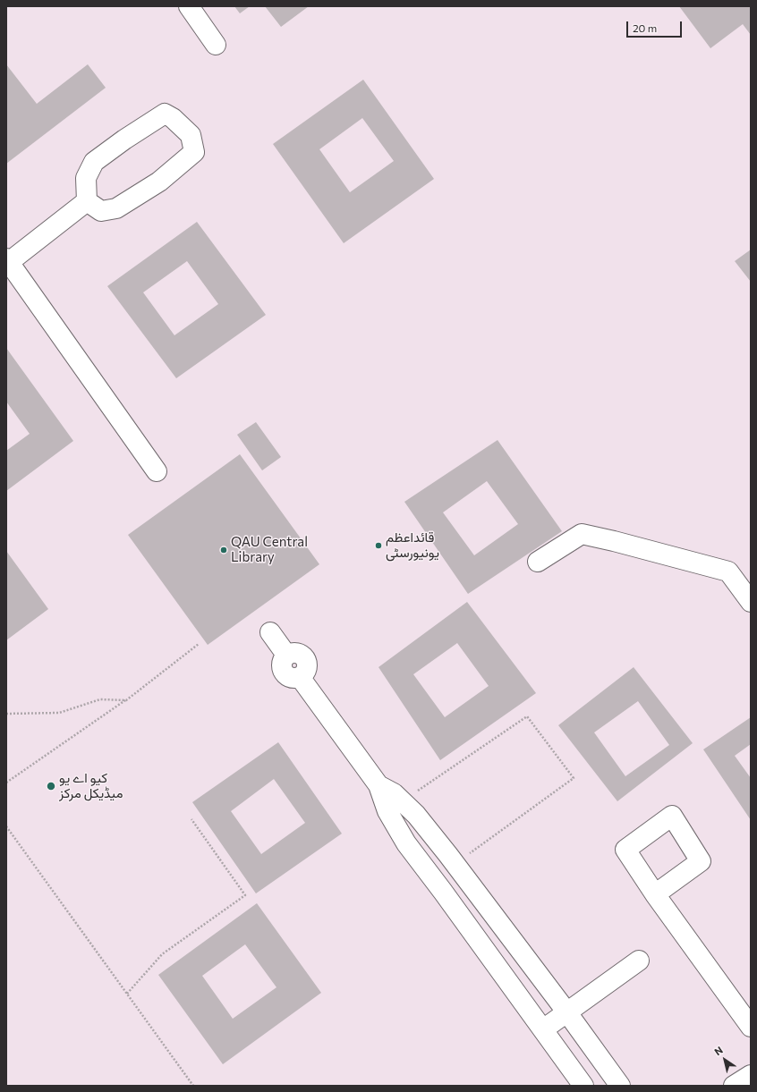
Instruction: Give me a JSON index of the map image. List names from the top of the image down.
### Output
{
  "places": ["قائداعظم یونیورسٹی", "QAU Central Library", "کیو اے یو میڈیکل مرکز"],
  "scale_bar": "20 m",
  "north": "top left"
}
